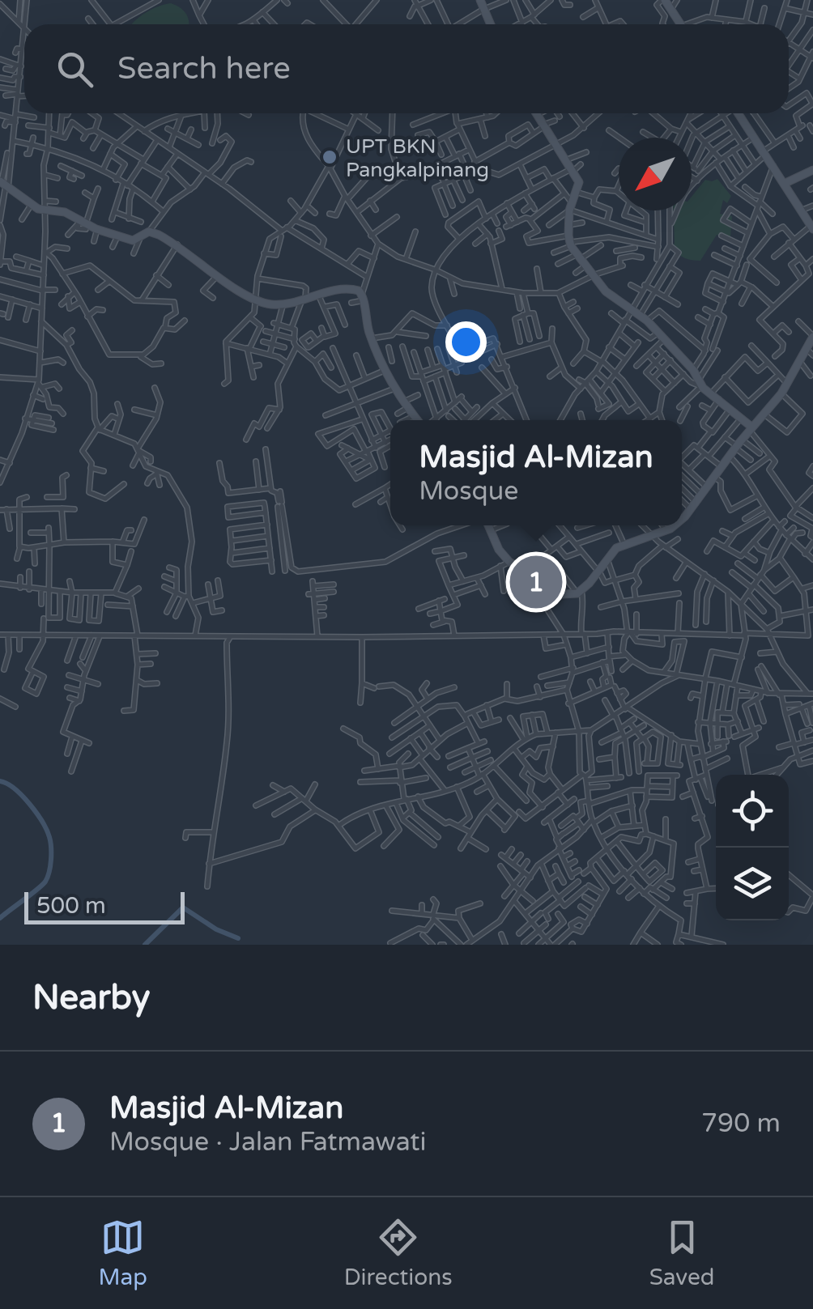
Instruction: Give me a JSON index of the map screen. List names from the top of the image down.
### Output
{
  "places": ["UPT BKN Pangkalpinang"],
  "scale_bar": "500 m",
  "north": "bottom left",
  "page": {
    "search": "Search here",
    "popup": ["Masjid Al-Mizan", "Mosque"],
    "pins": "1",
    "scale": "500 m",
    "heading": "Nearby",
    "list": [
      {
        "mark": "1",
        "name": "Masjid Al-Mizan",
        "note": "Mosque · Jalan Fatmawati",
        "value": "790 m"
      }
    ],
    "nav": ["Map", "Directions", "Saved"]
  }
}
